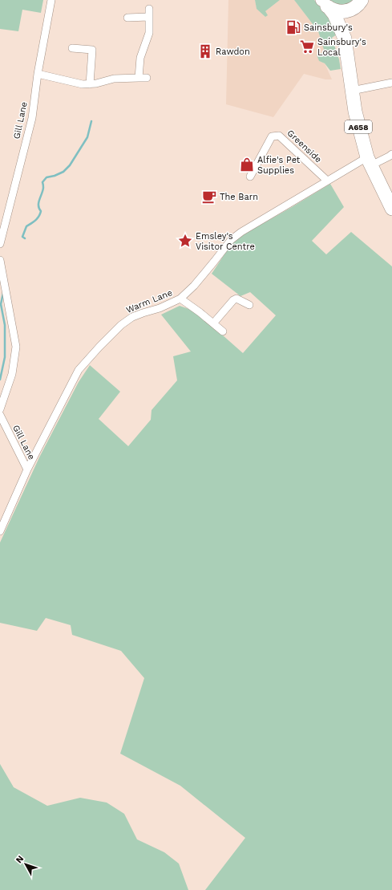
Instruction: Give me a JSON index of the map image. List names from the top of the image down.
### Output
{
  "streets": {
    "highway": ["A658"],
    "street": ["Gill Lane", "Greenside", "Warm Lane"]
  },
  "crossings": [
    ["Gill Lane", "Warm Lane"],
    ["A658", "Warm Lane"],
    ["Greenside", "Warm Lane"]
  ],
  "places": {
    "fuel station": ["Sainsbury's"],
    "supermarket": ["Sainsbury's Local"],
    "building": ["Rawdon"],
    "shop": ["Alfie's Pet Supplies"],
    "cafe": ["The Barn"],
    "place": ["Emsley's Visitor Centre"]
  },
  "north": "top left"
}
